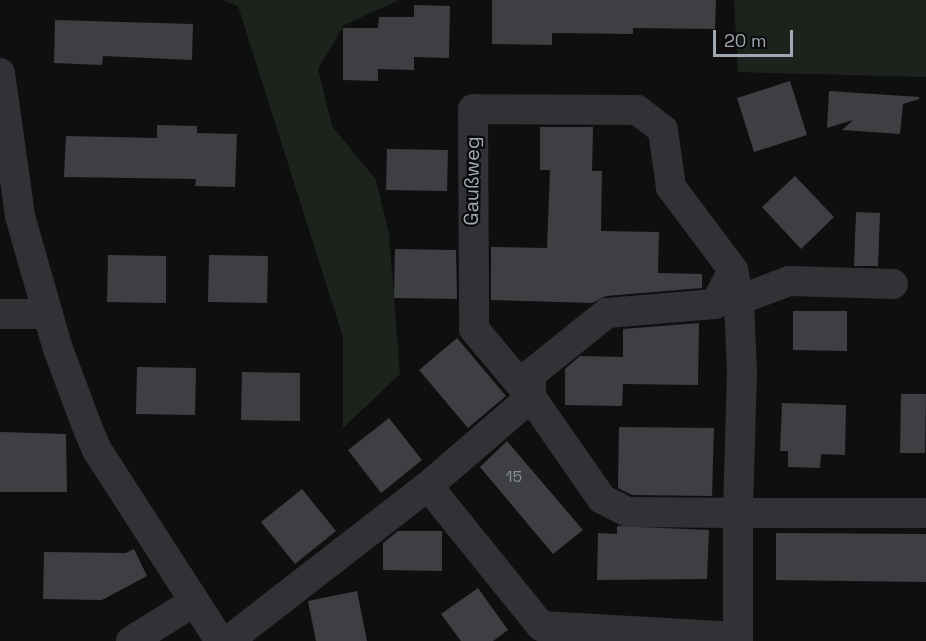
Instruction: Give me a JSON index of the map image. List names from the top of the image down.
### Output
{
  "streets": {
    "street": ["Gaußweg"]
  },
  "house_numbers": ["15"],
  "scale_bar": "20 m"
}
